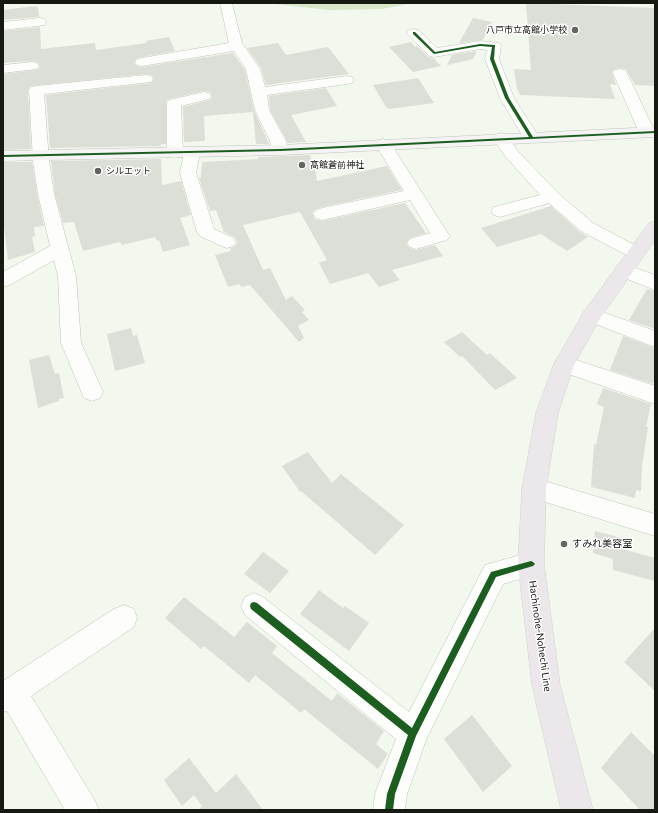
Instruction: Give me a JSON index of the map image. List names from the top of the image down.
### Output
{
  "streets": {
    "main road": ["Hachinohe-Nohechi Line"]
  },
  "places": [
    "八戸市立高館小学校",
    "髙館蒼前神社",
    "シルエット",
    "すみれ美容室"
  ]
}
